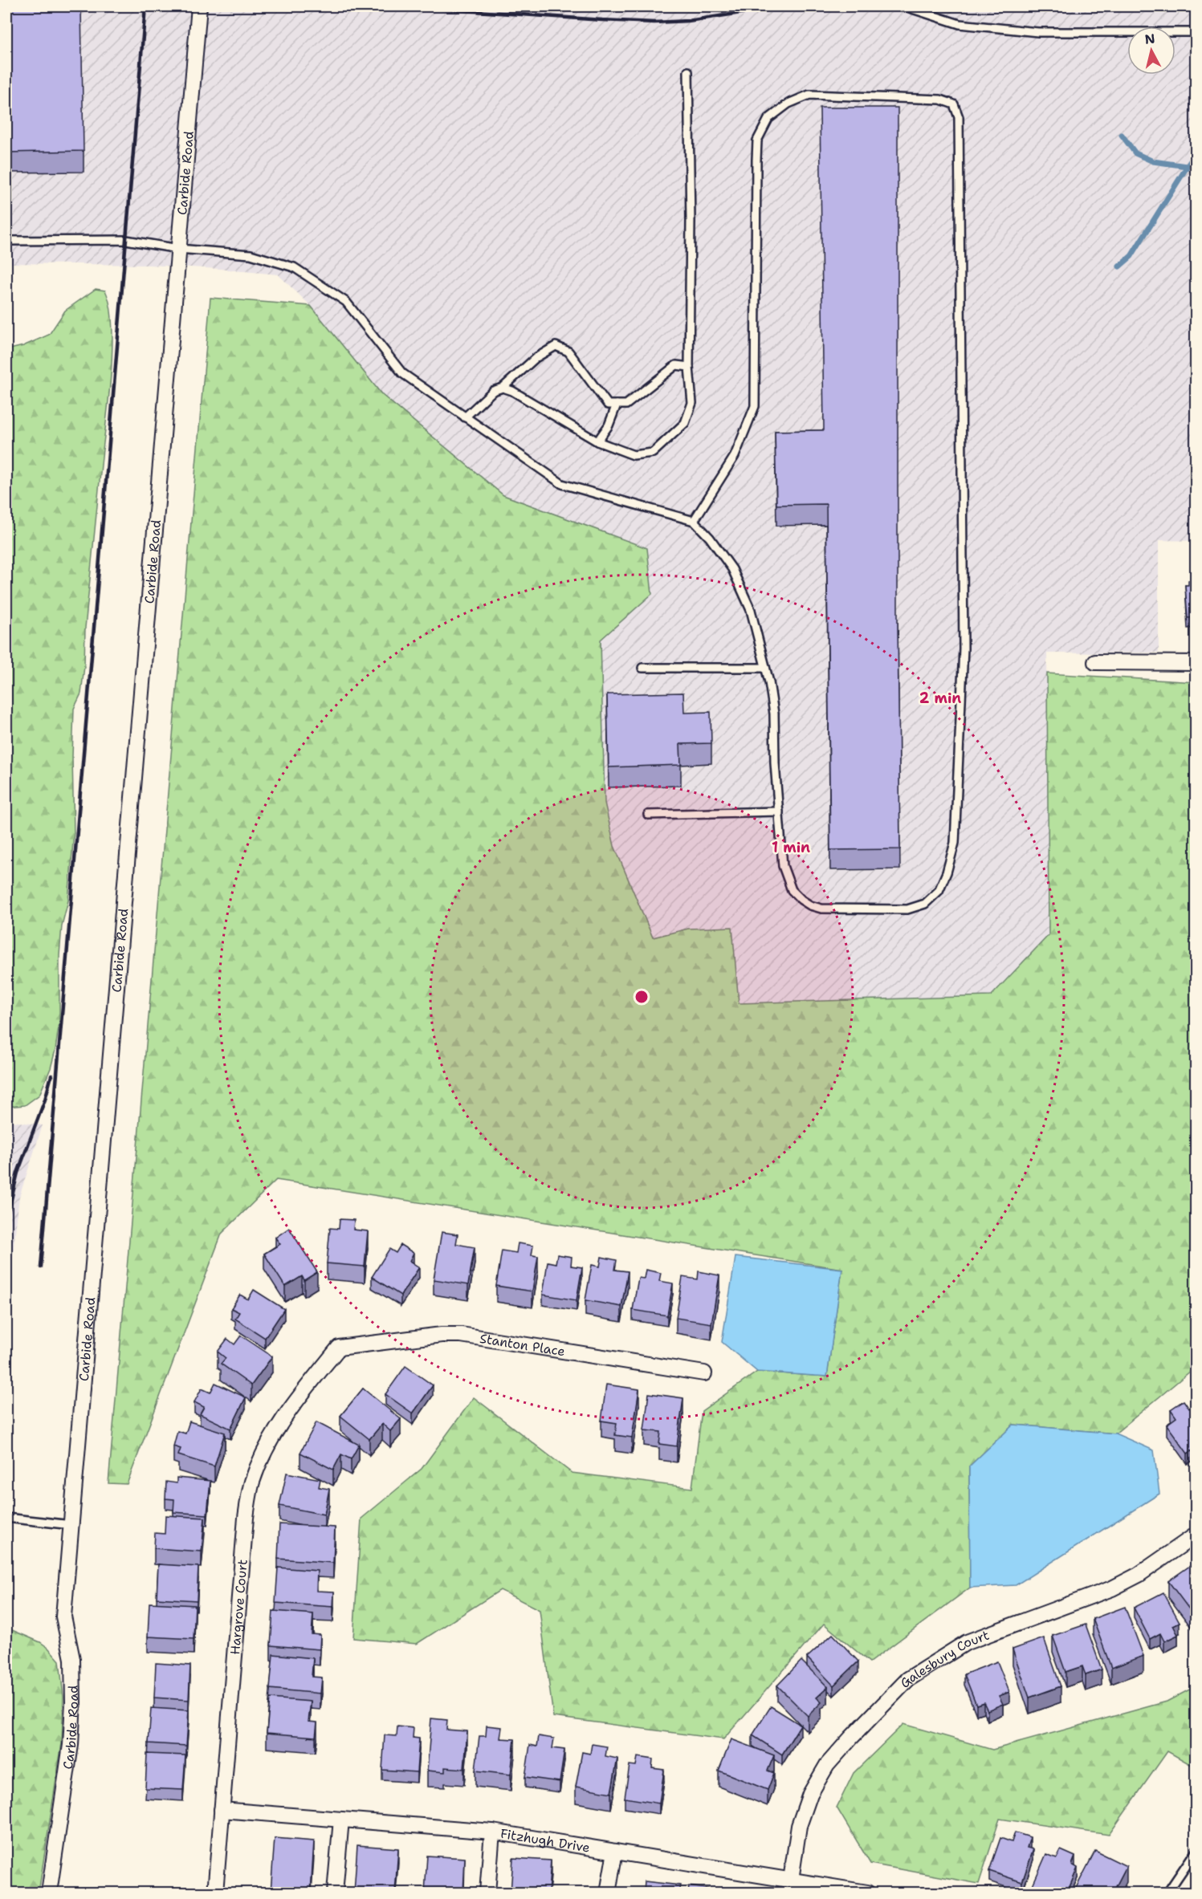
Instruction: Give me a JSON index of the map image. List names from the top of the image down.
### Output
{
  "streets": {
    "street": [
      "Carbide Road",
      "Stanton Place",
      "Hargrove Court",
      "Galesbury Court",
      "Fitzhugh Drive"
    ]
  },
  "crossings": [
    ["Stanton Place", "Hargrove Court"],
    ["Hargrove Court", "Fitzhugh Drive"],
    ["Galesbury Court", "Fitzhugh Drive"]
  ],
  "north": "top",
  "rings": ["2 min", "1 min"]
}
